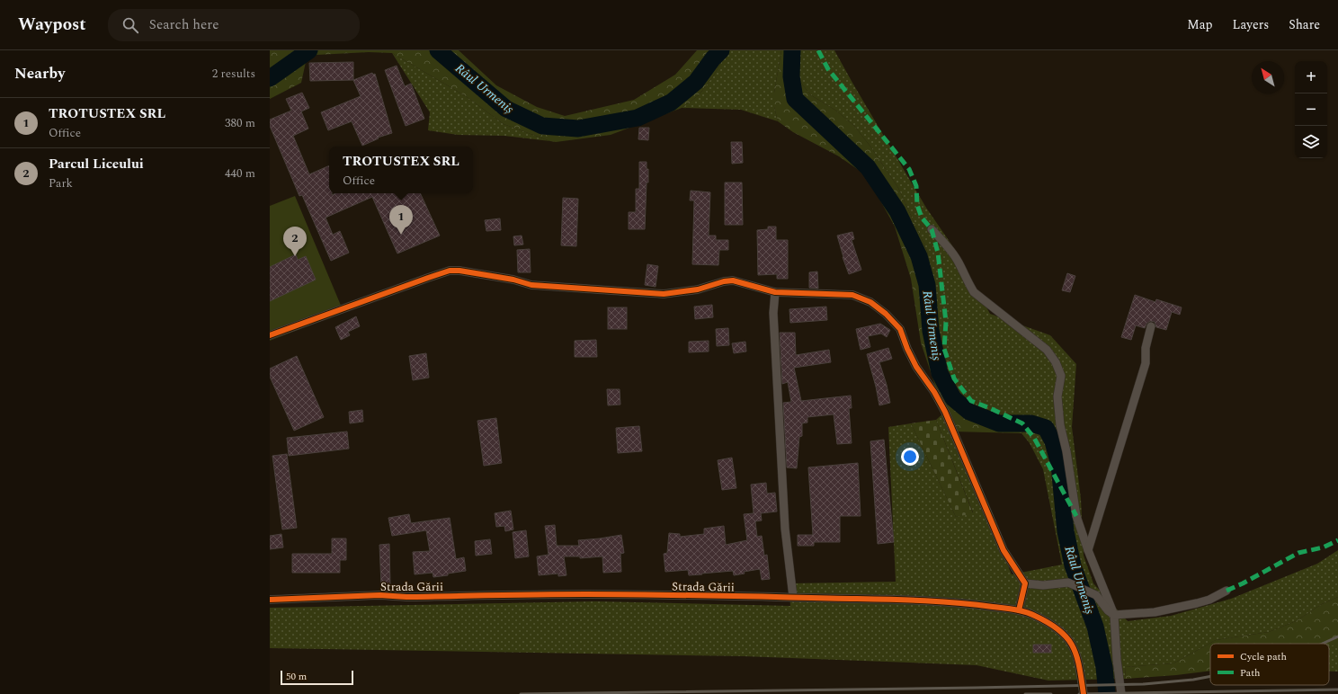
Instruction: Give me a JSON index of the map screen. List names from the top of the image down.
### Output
{
  "streets": {
    "street": ["Strada Gării"]
  },
  "water": ["Râul Urmeniș"],
  "legend": ["Cycle path", "Path"],
  "scale_bar": "50 m",
  "north": "top left",
  "page": {
    "header": "Waypost",
    "search": "Search here",
    "nav": ["Map", "Layers", "Share"],
    "heading": ["Nearby", "2 results"],
    "map_buttons": ["+", "−"],
    "list": [
      {
        "mark": "1",
        "name": "TROTUSTEX SRL",
        "note": "Office",
        "value": "380 m"
      },
      {
        "mark": "2",
        "name": "Parcul Liceului",
        "note": "Park",
        "value": "440 m"
      }
    ],
    "popup": ["TROTUSTEX SRL", "Office"],
    "pins": ["1", "2"],
    "scale": "50 m"
  }
}
